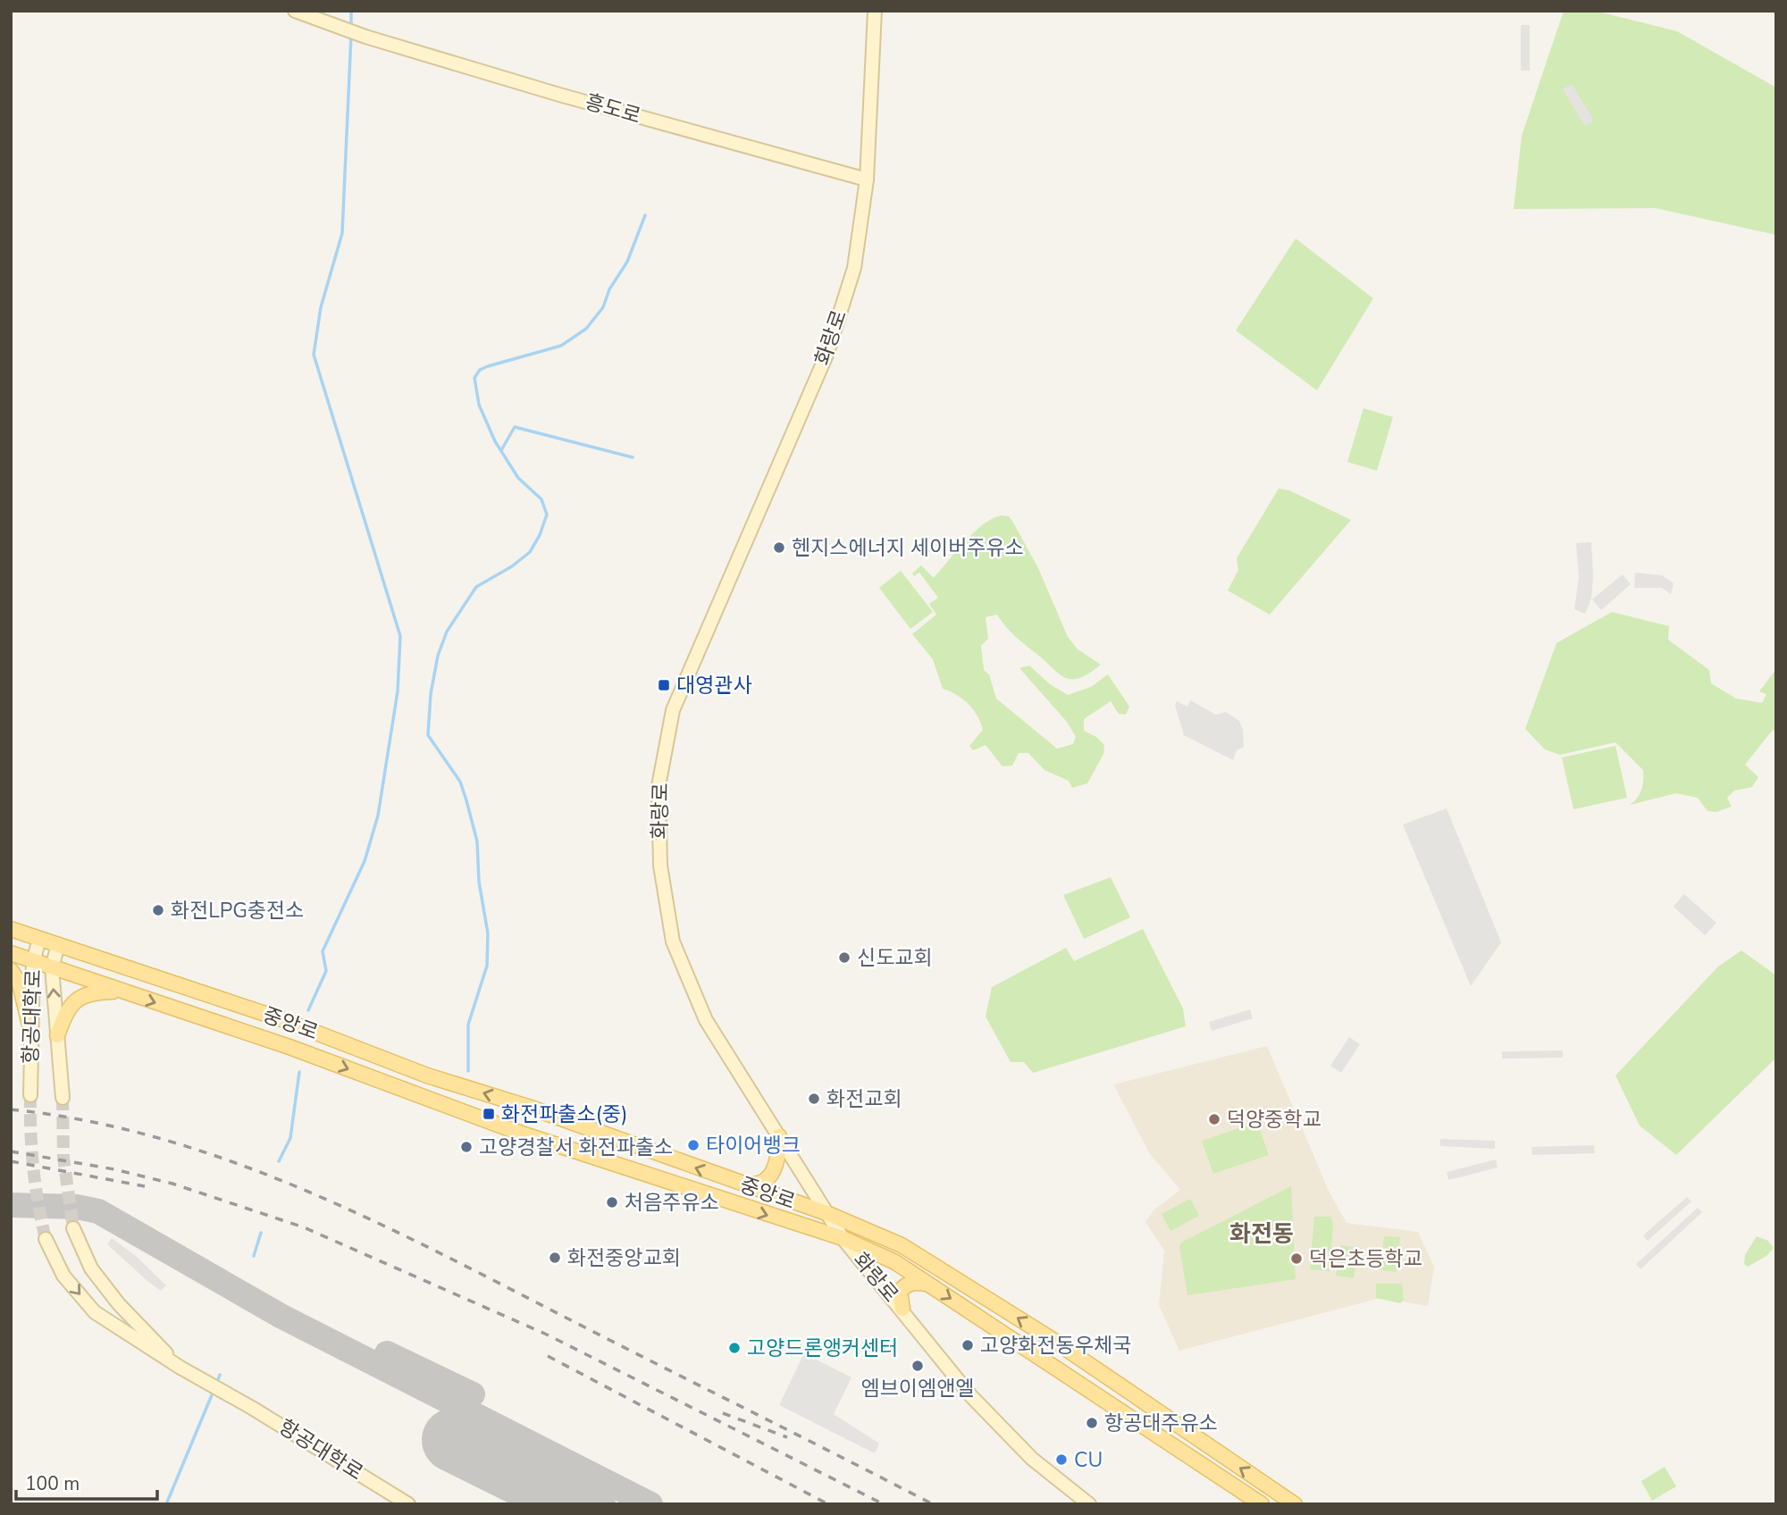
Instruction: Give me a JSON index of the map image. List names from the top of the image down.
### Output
{
  "streets": {
    "main road": [
      "흥도로",
      "화랑로",
      "항공대학로",
      "중앙로"
    ]
  },
  "crossings": [
    ["흥도로", "화랑로"],
    ["화랑로", "중앙로"],
    ["항공대학로", "중앙로"]
  ],
  "districts": ["화전동"],
  "places": {
    "other": [
      "헨지스에너지 세이버주유소",
      "화전LPG충전소",
      "신도교회",
      "화전교회",
      "덕양중학교",
      "타이어뱅크",
      "고양경찰서 화전파출소",
      "처음주유소",
      "화전중앙교회",
      "덕은초등학교",
      "고양화전동우체국",
      "고양드론앵커센터",
      "엠브이엠앤엘",
      "항공대주유소",
      "CU"
    ],
    "transit": ["대영관사", "화전파출소(중)"]
  },
  "scale_bar": "100 m"
}
